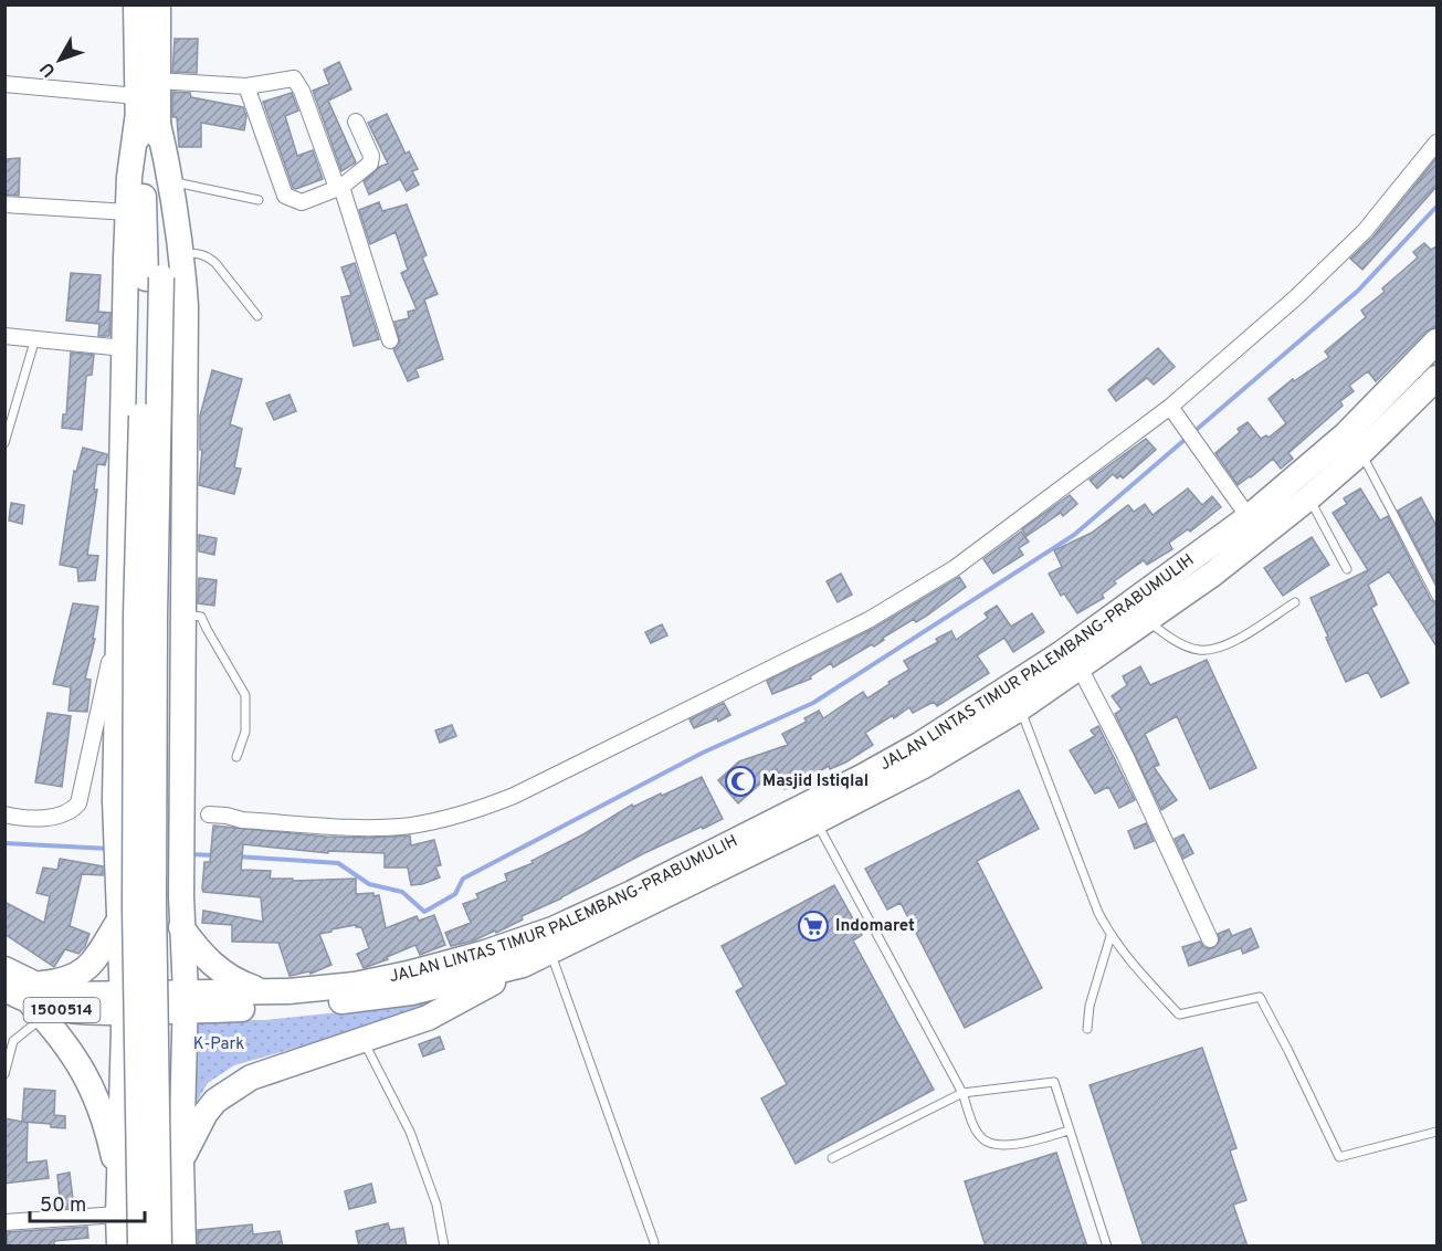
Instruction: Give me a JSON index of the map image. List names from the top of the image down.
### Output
{
  "streets": {
    "highway": ["JALAN LINTAS TIMUR PALEMBANG-PRABUMULIH", "1500514"]
  },
  "crossings": [
    ["JALAN LINTAS TIMUR PALEMBANG-PRABUMULIH", "1500514"]
  ],
  "parks": ["K-Park"],
  "places": {
    "mosque": ["Masjid Istiqlal"],
    "supermarket": ["Indomaret"]
  },
  "scale_bar": "50 m",
  "north": "bottom left"
}
